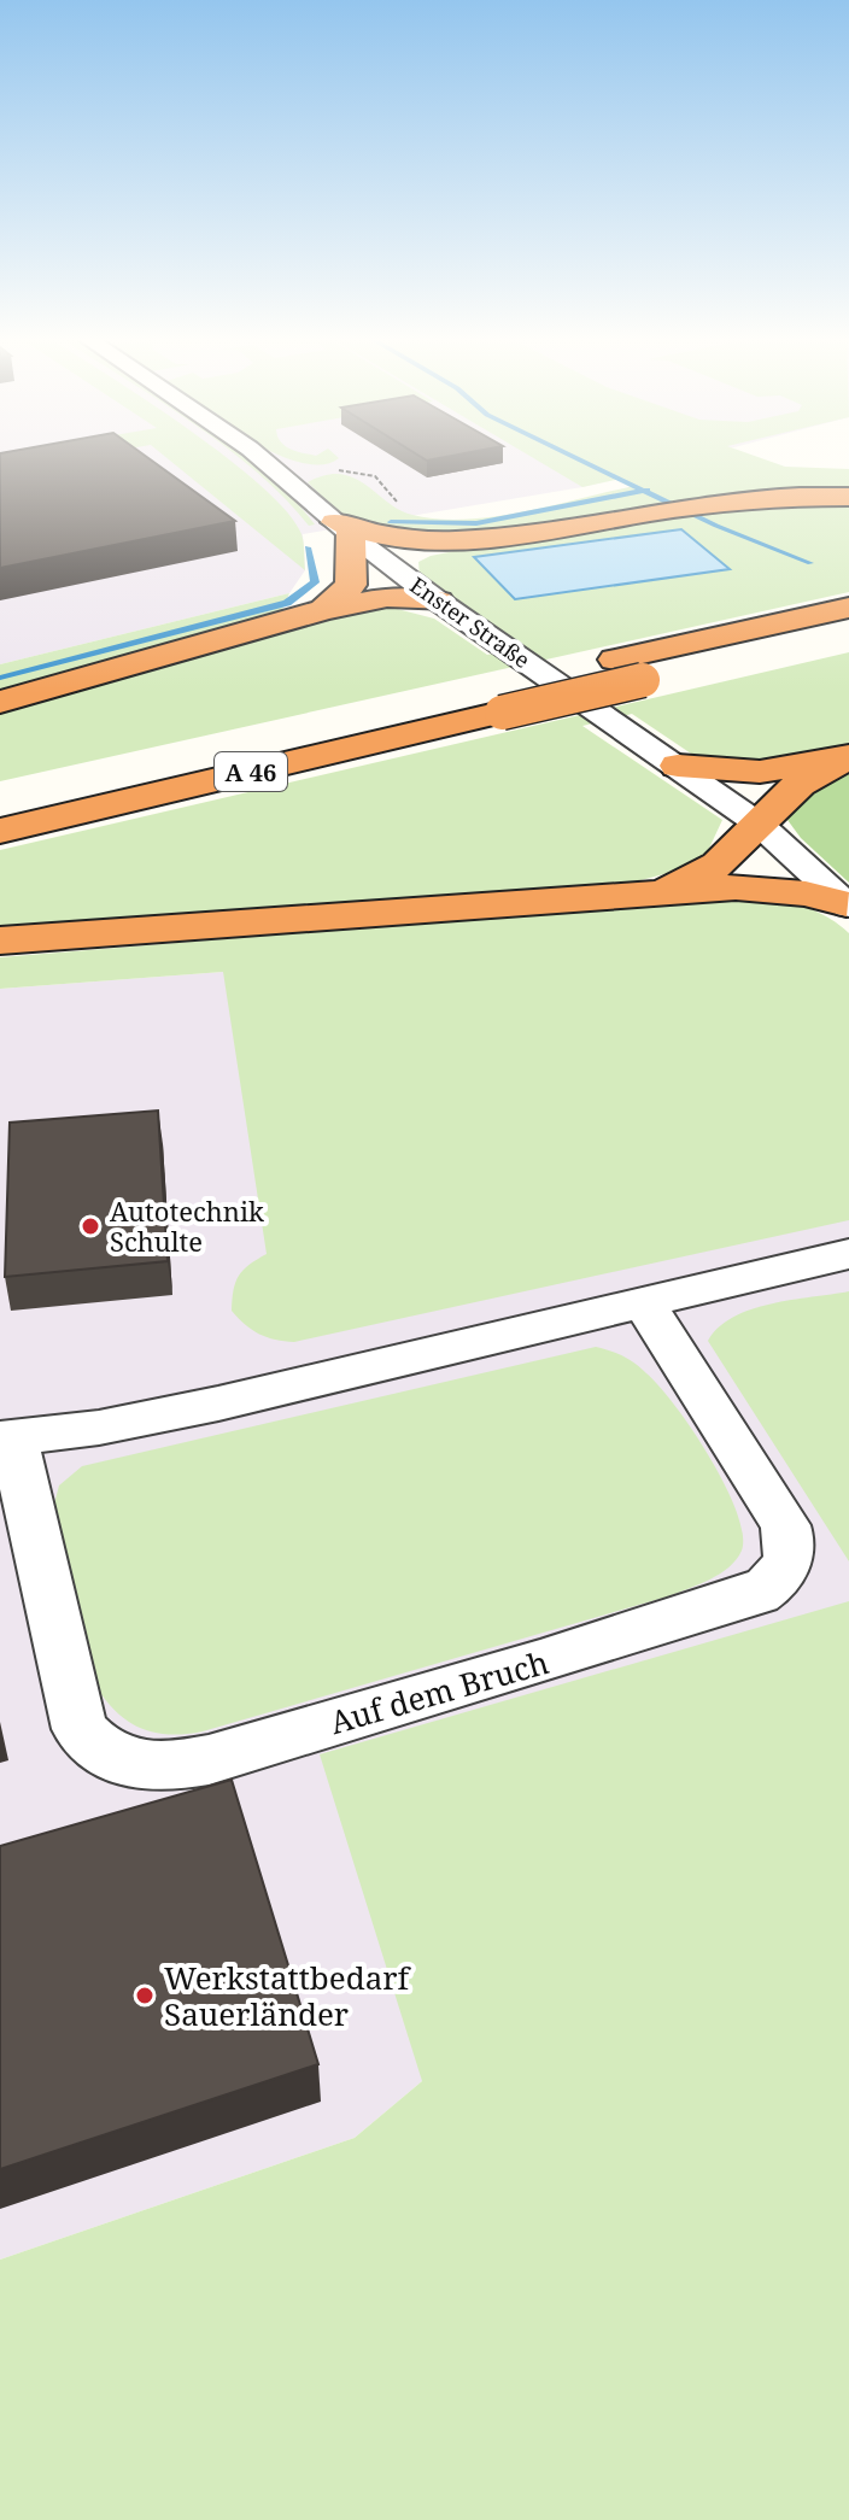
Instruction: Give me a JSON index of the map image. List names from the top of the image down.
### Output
{
  "streets": {
    "highway": ["A 46"],
    "street": ["Enster Straße", "Auf dem Bruch"]
  },
  "places": ["Autotechnik Schulte", "Werkstattbedarf Sauerländer"]
}
